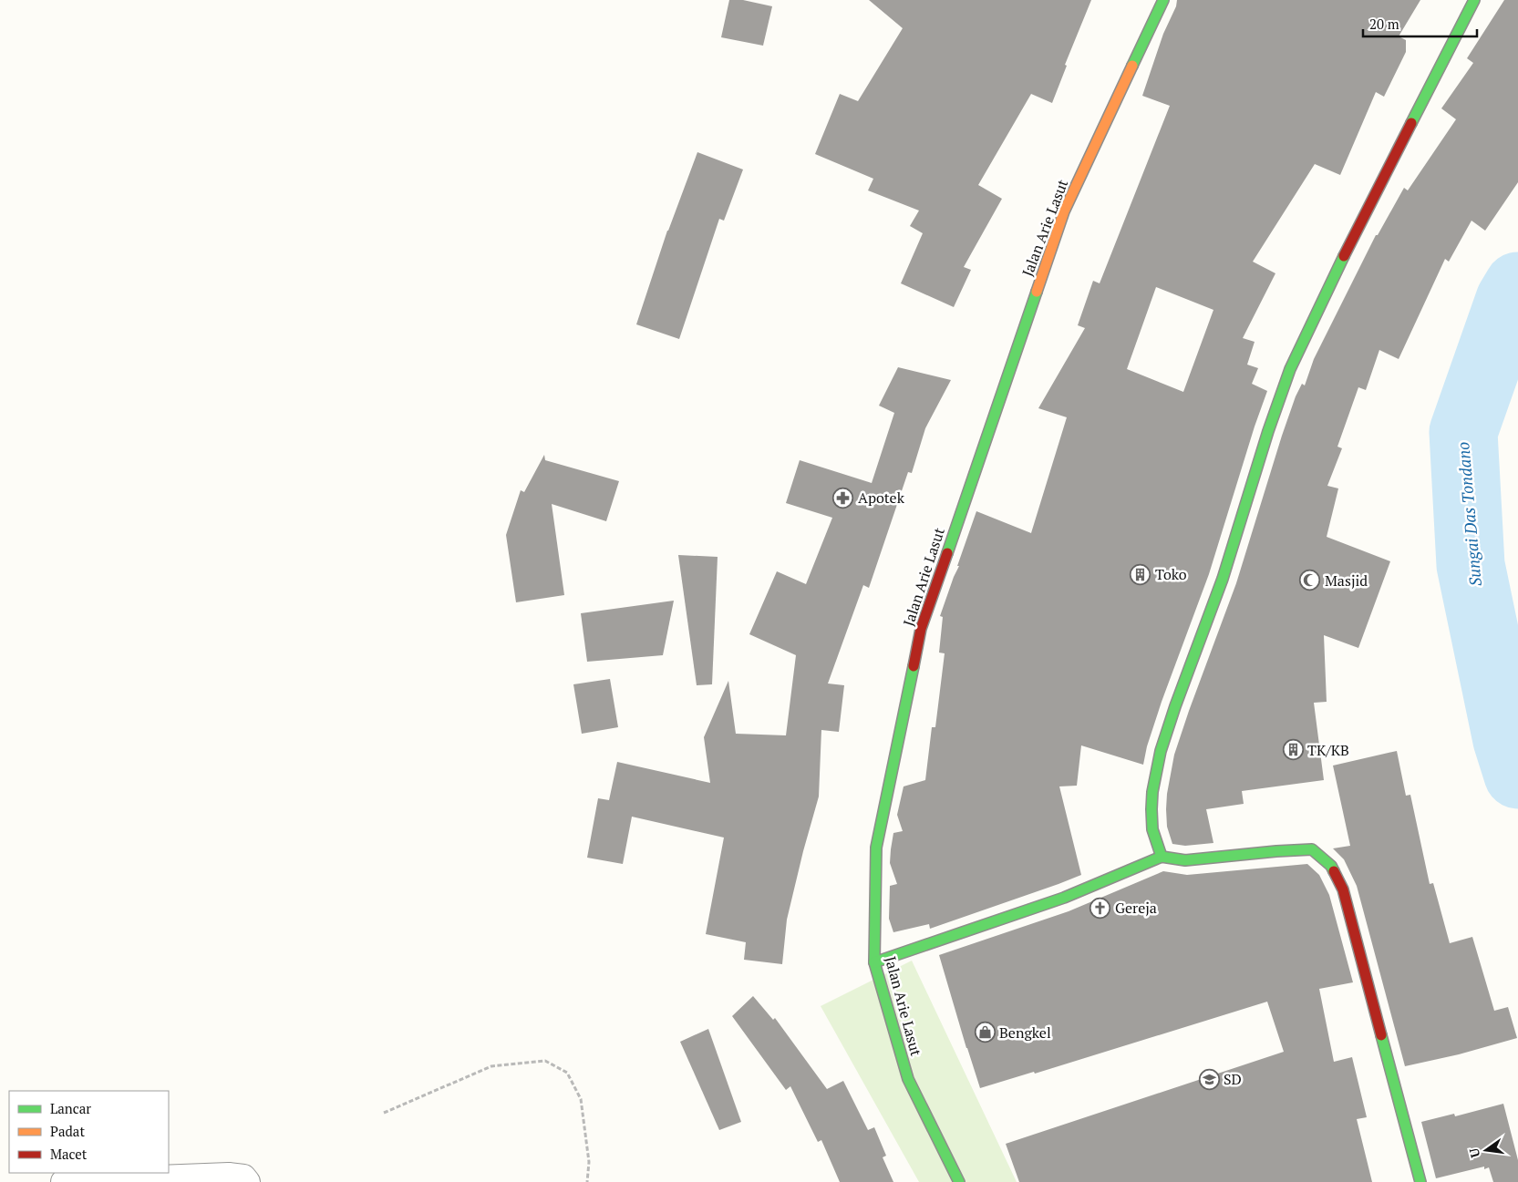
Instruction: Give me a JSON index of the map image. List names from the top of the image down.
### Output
{
  "streets": {
    "street": ["Jalan Arie Lasut"]
  },
  "water": ["Sungai Das Tondano"],
  "places": {
    "pharmacy": ["Apotek"],
    "building": ["Toko", "TK/KB"],
    "mosque": ["Masjid"],
    "church": ["Gereja"],
    "shop": ["Bengkel"],
    "school or university": ["SD"]
  },
  "legend": ["Lancar", "Padat", "Macet"],
  "scale_bar": "20 m",
  "north": "left"
}
